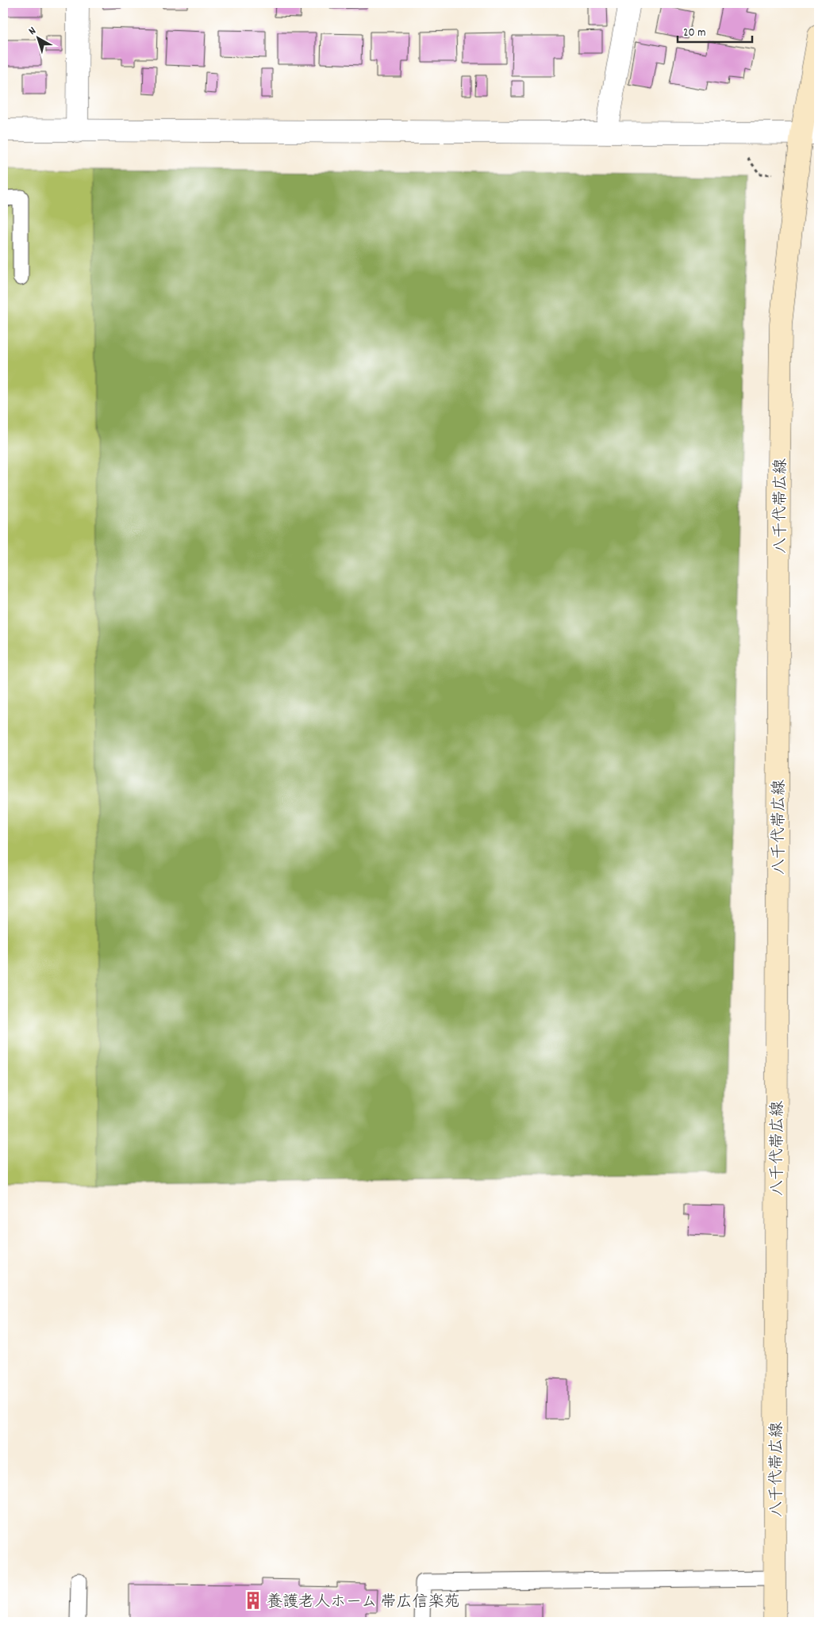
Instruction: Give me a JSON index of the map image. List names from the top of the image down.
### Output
{
  "streets": {
    "main road": ["八千代帯広線"]
  },
  "places": {
    "building": ["養護老人ホーム 帯広信楽苑"]
  },
  "scale_bar": "20 m",
  "north": "top left"
}
